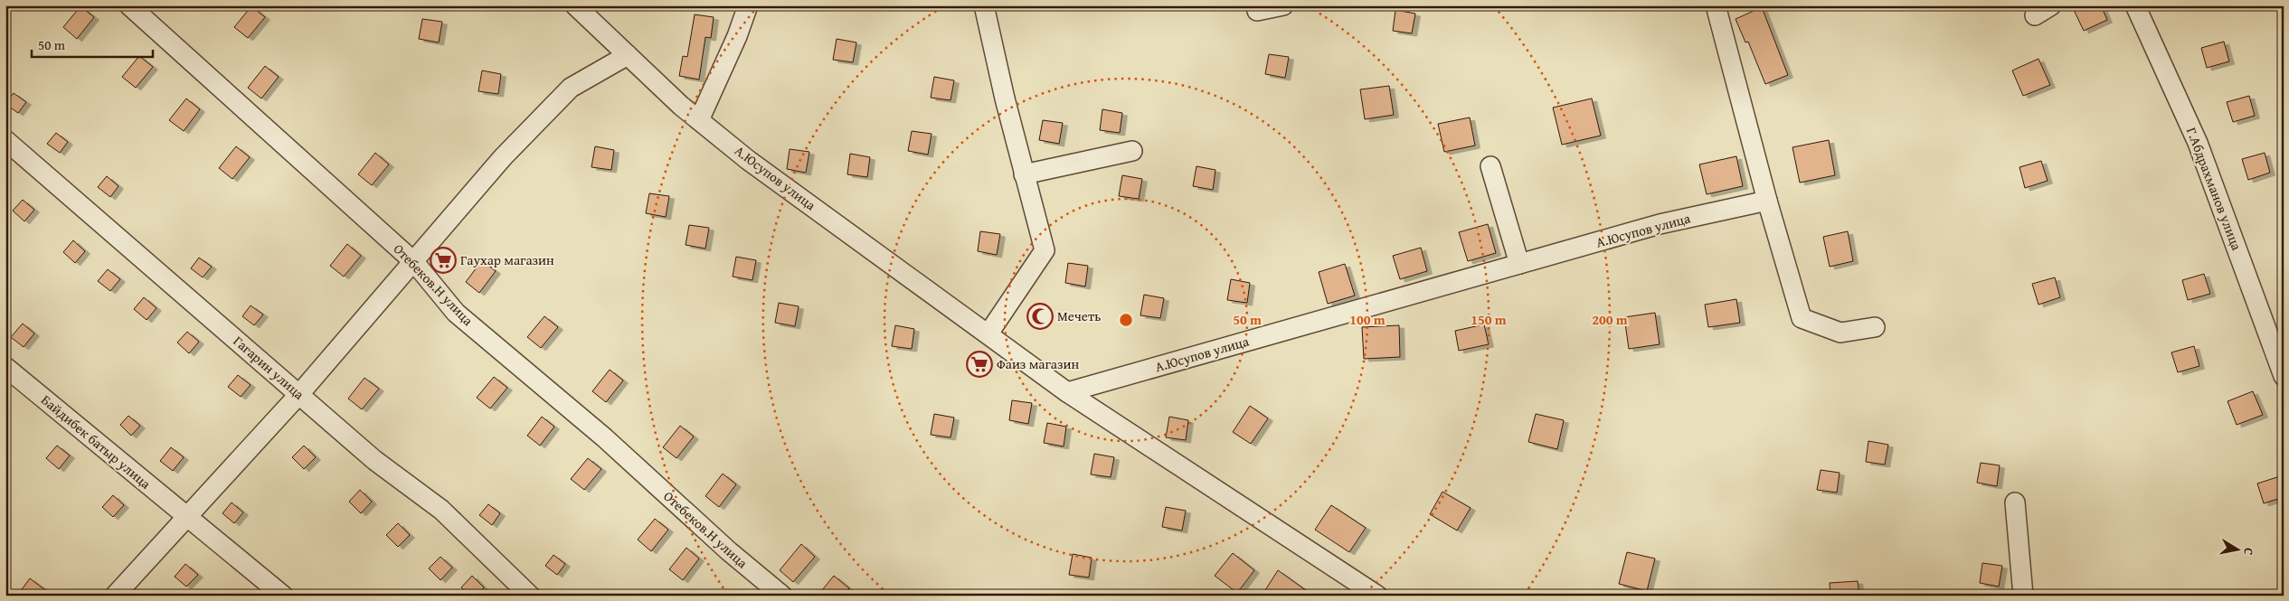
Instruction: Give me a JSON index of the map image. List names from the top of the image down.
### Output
{
  "streets": {
    "street": [
      "А.Юсупов улица",
      "Г.Абдрахманов улица",
      "Отебеков.Н улица",
      "Гагарин улица",
      "Байдибек батыр улица"
    ]
  },
  "places": {
    "supermarket": ["Гаухар магазин", "Фаиз магазин"],
    "mosque": ["Мечеть"]
  },
  "scale_bar": "50 m",
  "north": "right",
  "rings": [
    "50 m",
    "100 m",
    "150 m",
    "200 m"
  ]
}
